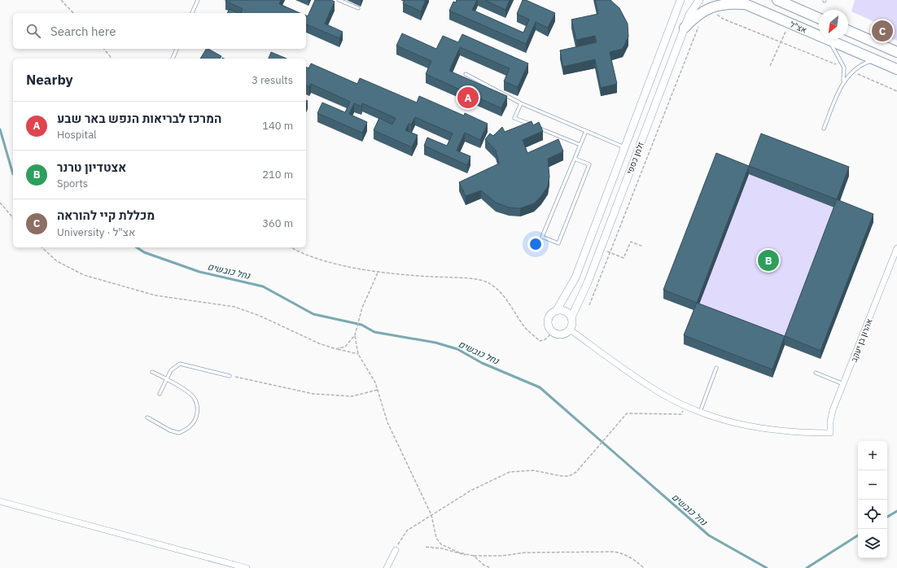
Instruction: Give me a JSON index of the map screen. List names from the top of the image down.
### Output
{
  "streets": {
    "main road": ["אצ\"ל"],
    "street": ["זלמן כספי", "אהרון בן יעקב"]
  },
  "water": ["נחל כובשים"],
  "north": "bottom left",
  "page": {
    "search": "Search here",
    "pins": ["C", "A", "B"],
    "heading": ["Nearby", "3 results"],
    "list": [
      {
        "mark": "A",
        "name": "המרכז לבריאות הנפש באר שבע",
        "note": "Hospital",
        "value": "140 m"
      },
      {
        "mark": "B",
        "name": "אצטדיון טרנר",
        "note": "Sports",
        "value": "210 m"
      },
      {
        "mark": "C",
        "name": "מכללת קיי להוראה",
        "note": "University · אצ\"ל",
        "value": "360 m"
      }
    ],
    "map_buttons": ["+", "−"]
  }
}
